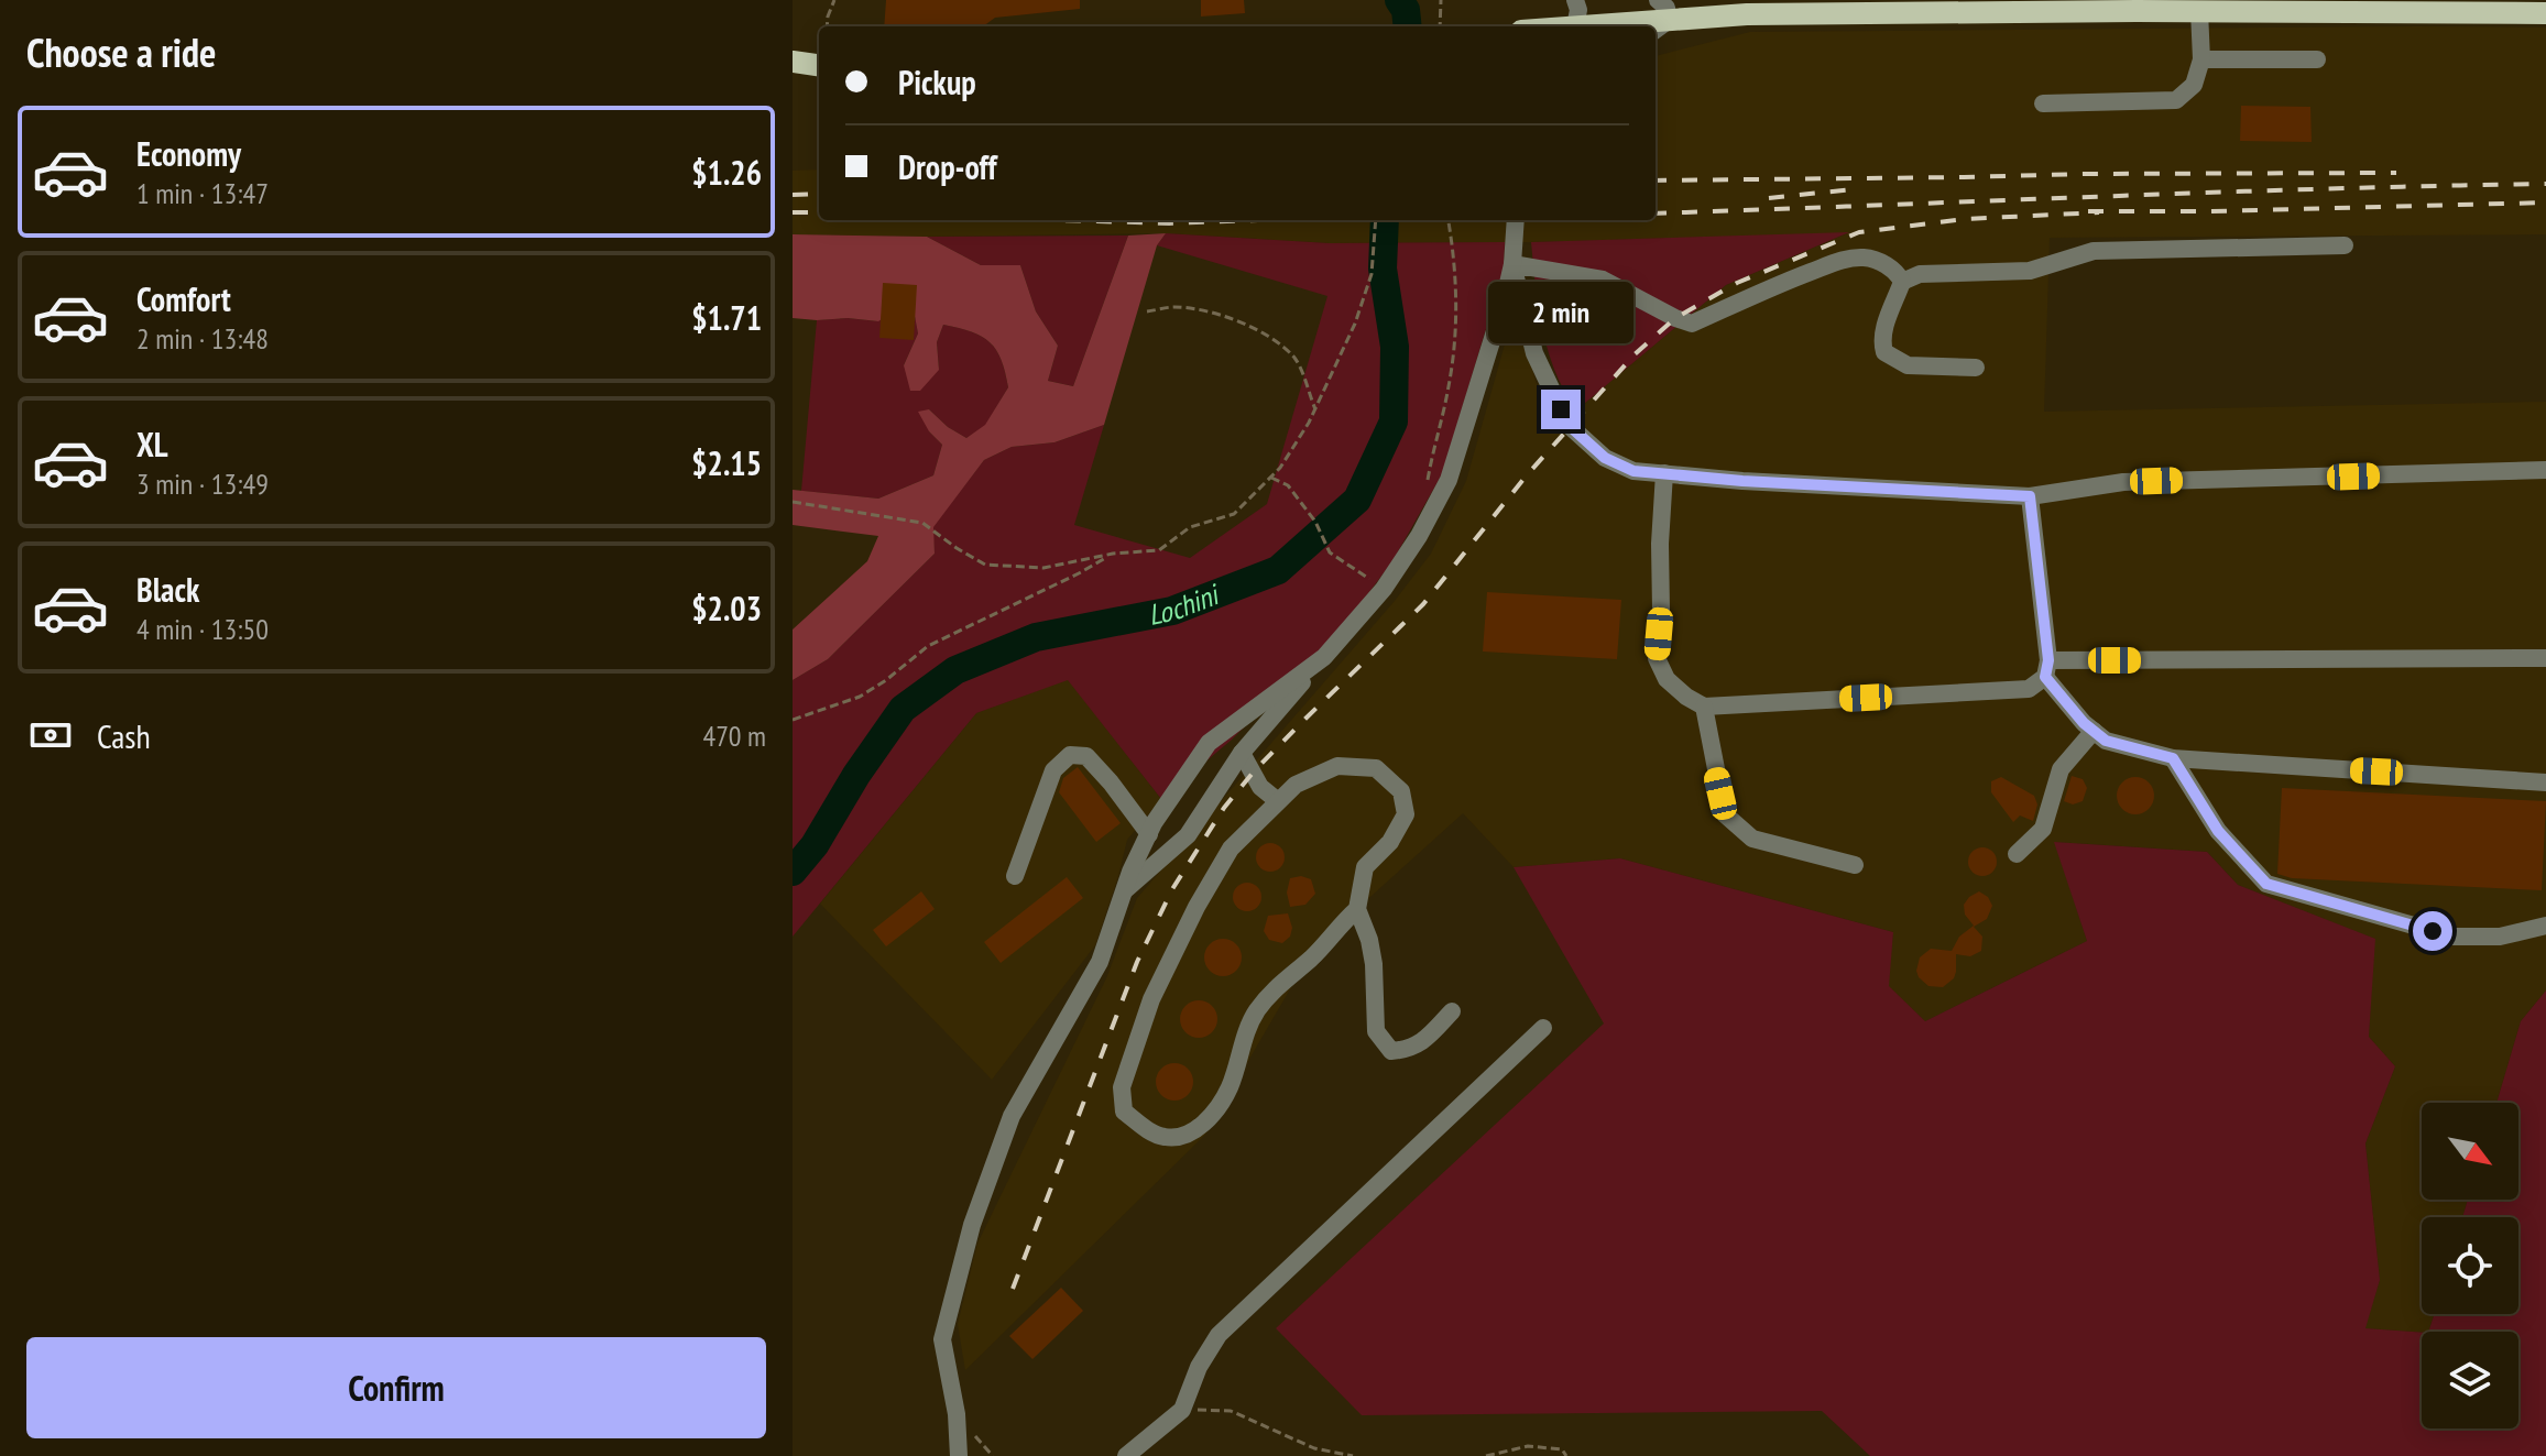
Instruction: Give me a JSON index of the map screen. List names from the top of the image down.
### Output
{
  "water": ["Lochini"],
  "north": "bottom right",
  "page": {
    "heading": "Choose a ride",
    "banner": ["Pickup", "Drop-off"],
    "list": [
      {
        "name": "Economy",
        "note": "1 min · 13:47",
        "value": "$1.26"
      },
      {
        "name": "Comfort",
        "note": "2 min · 13:48",
        "value": "$1.71"
      },
      {
        "name": "XL",
        "note": "3 min · 13:49",
        "value": "$2.15"
      },
      {
        "name": "Black",
        "note": "4 min · 13:50",
        "value": "$2.03"
      }
    ],
    "bubble": "2 min",
    "pay": ["Cash", "470 m"],
    "buttons": "Confirm"
  }
}
